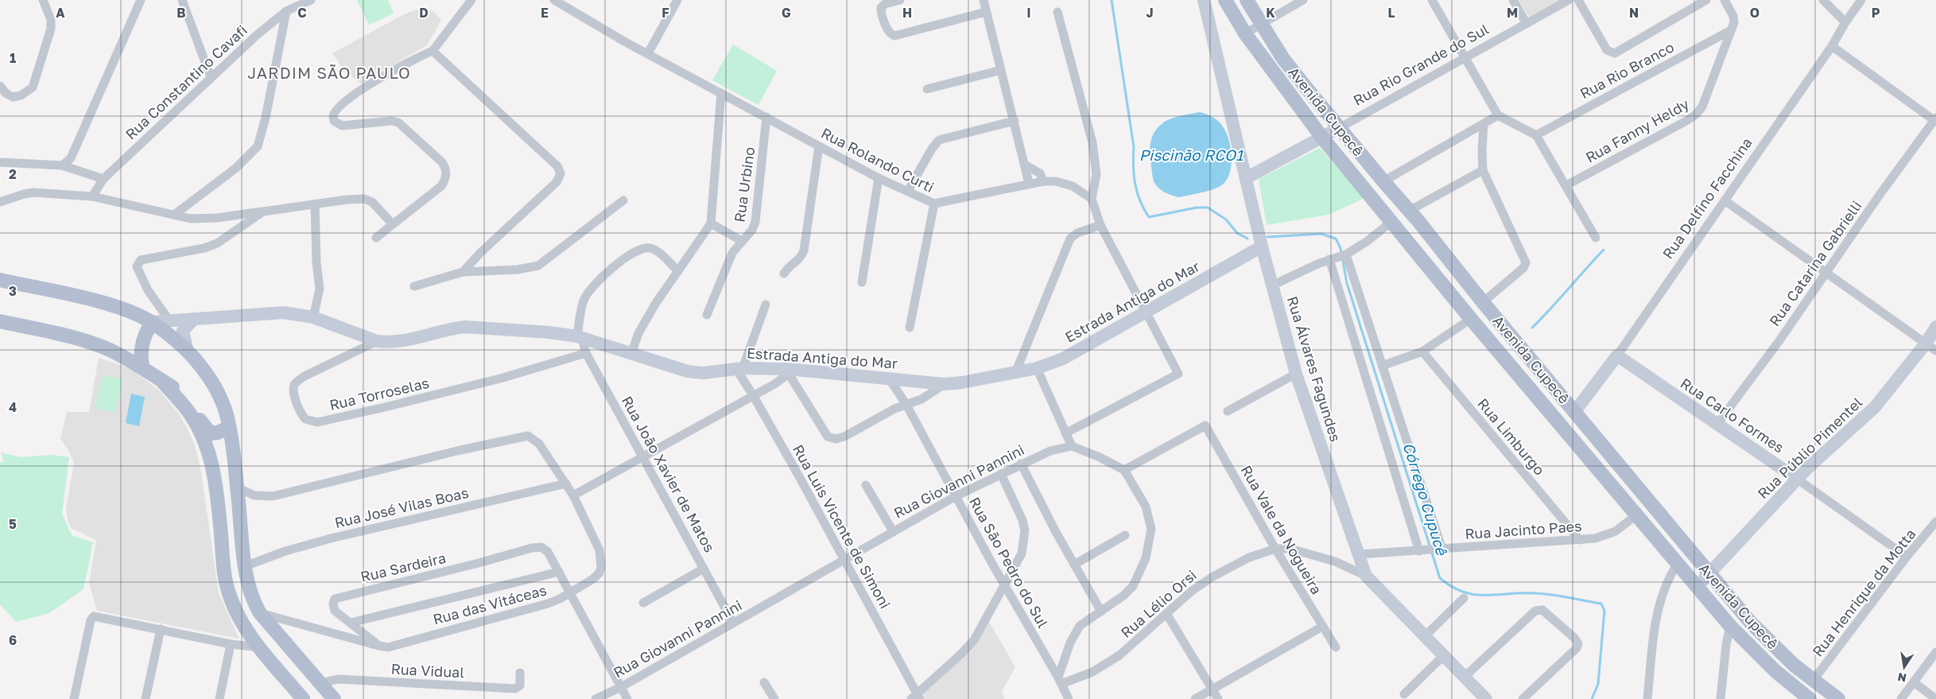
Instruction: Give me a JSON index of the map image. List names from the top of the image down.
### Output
{
  "streets": {
    "main road": ["Avenida Cupecê"],
    "street": [
      "Rua Rio Grande do Sul",
      "Rua Rio Branco",
      "Rua Constantino Cavafi",
      "Rua Fanny Heldy",
      "Rua Rolando Curti",
      "Rua Urbino",
      "Rua Delfino Facchina",
      "Rua Catarina Gabrielli",
      "Estrada Antiga do Mar",
      "Rua Álvares Fagundes",
      "Rua Torroselas",
      "Rua Carlo Formes",
      "Rua Limburgo",
      "Rua Públio Pimentel",
      "Rua João Xavier de Matos",
      "Rua Giovanni Pannini",
      "Rua José Vilas Boas",
      "Rua Luis Vicente de Simoni",
      "Rua Vale da Nogueira",
      "Rua Jacinto Paes",
      "Rua São Pedro do Sul",
      "Rua Sardeira",
      "Rua Henrique da Motta",
      "Rua Lélio Orsi",
      "Rua das Vitáceas",
      "Rua Vidual"
    ]
  },
  "crossings": [
    ["Rua Rio Grande do Sul", "Avenida Cupecê"],
    ["Rua Rio Grande do Sul", "Rua Álvares Fagundes"],
    ["Rua Rio Branco", "Rua Fanny Heldy"],
    ["Avenida Cupecê", "Rua Delfino Facchina"],
    ["Avenida Cupecê", "Rua Públio Pimentel"],
    ["Avenida Cupecê", "Rua Jacinto Paes"],
    ["Avenida Cupecê", "Rua Henrique da Motta"],
    ["Rua Rolando Curti", "Rua Urbino"],
    ["Rua Delfino Facchina", "Rua Carlo Formes"],
    ["Rua Catarina Gabrielli", "Rua Carlo Formes"],
    ["Estrada Antiga do Mar", "Rua Álvares Fagundes"],
    ["Estrada Antiga do Mar", "Rua Torroselas"],
    ["Estrada Antiga do Mar", "Rua João Xavier de Matos"],
    ["Estrada Antiga do Mar", "Rua Luis Vicente de Simoni"],
    ["Estrada Antiga do Mar", "Rua São Pedro do Sul"],
    ["Rua Álvares Fagundes", "Rua Jacinto Paes"],
    ["Rua Álvares Fagundes", "Rua Lélio Orsi"],
    ["Rua Torroselas", "Rua João Xavier de Matos"],
    ["Rua Carlo Formes", "Rua Públio Pimentel"],
    ["Rua Carlo Formes", "Rua Henrique da Motta"],
    ["Rua Limburgo", "Rua Jacinto Paes"],
    ["Rua João Xavier de Matos", "Rua Giovanni Pannini"],
    ["Rua Giovanni Pannini", "Rua Luis Vicente de Simoni"],
    ["Rua Giovanni Pannini", "Rua São Pedro do Sul"],
    ["Rua José Vilas Boas", "Rua das Vitáceas"],
    ["Rua Vale da Nogueira", "Rua Lélio Orsi"],
    ["Rua São Pedro do Sul", "Rua Lélio Orsi"],
    ["Rua Sardeira", "Rua das Vitáceas"]
  ],
  "districts": ["JARDIM SÃO PAULO"],
  "water": ["Piscinão RCO1", "Córrego Cupucê"],
  "north": "bottom",
  "grid": {
    "columns": [
      "A",
      "B",
      "C",
      "D",
      "E",
      "F",
      "G",
      "H",
      "I",
      "J",
      "K",
      "L",
      "M",
      "N",
      "O",
      "P"
    ],
    "rows": [
      "1",
      "2",
      "3",
      "4",
      "5",
      "6"
    ]
  }
}
